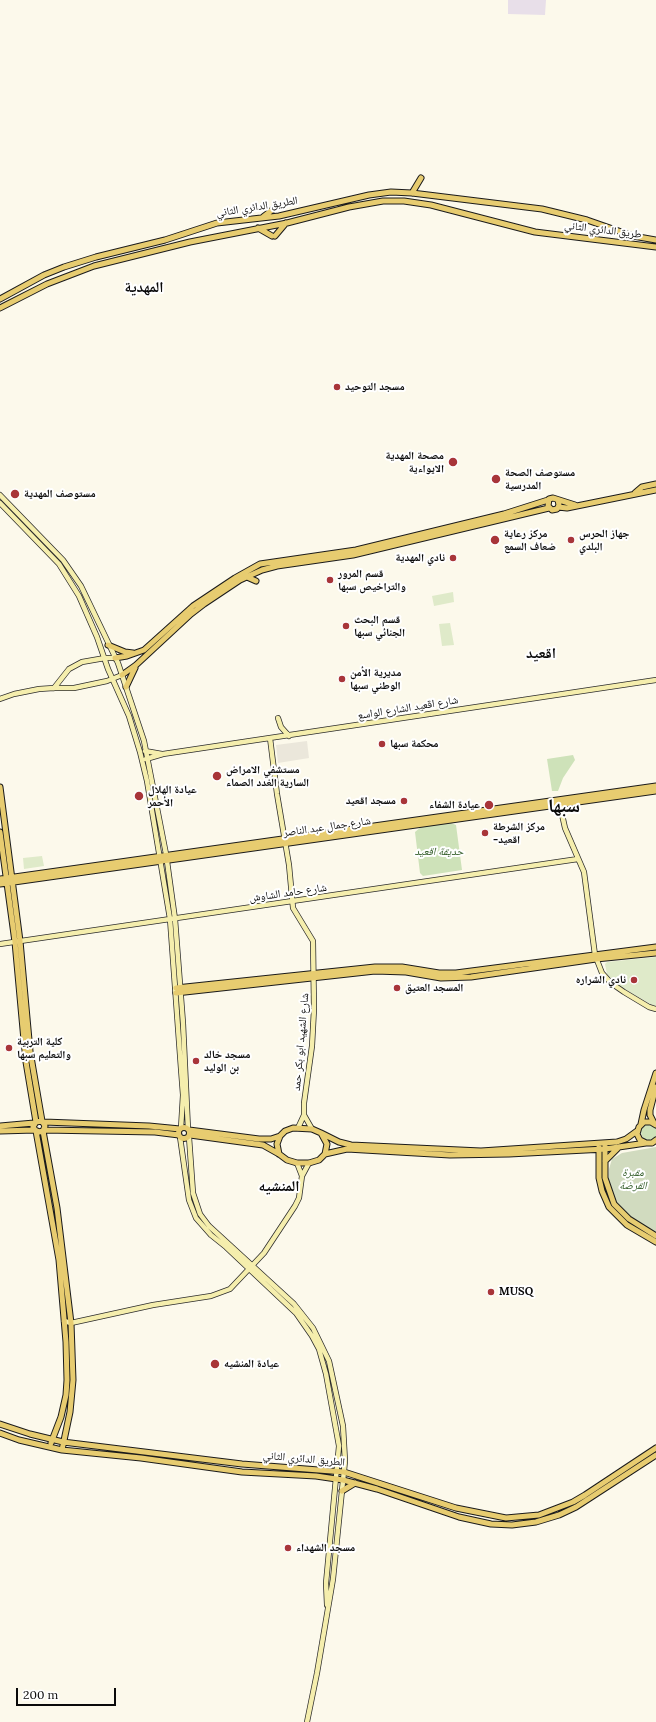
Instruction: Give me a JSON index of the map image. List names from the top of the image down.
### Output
{
  "streets": {
    "main road": ["الطريق الدائري الثاني", "طريق الدائري الثاني", "شارع جمال عبد الناصر"],
    "street": ["شارع اقعيد الشارع الواسع", "شارع حامد الشاوش", "شارع الشهيد ابو بكر حمد"]
  },
  "crossings": [
    ["الطريق الدائري الثاني", "طريق الدائري الثاني"],
    ["شارع اقعيد الشارع الواسع", "شارع الشهيد ابو بكر حمد"],
    ["شارع جمال عبد الناصر", "شارع الشهيد ابو بكر حمد"],
    ["شارع حامد الشاوش", "شارع الشهيد ابو بكر حمد"]
  ],
  "districts": [
    "المهدية",
    "اقعيد",
    "سبها",
    "المنشيه"
  ],
  "parks": ["حديقة اقعيد", "مقبرة القرضة"],
  "places": [
    "مسجد التوحيد",
    "مصحة المهدية الايواءية",
    "مستوصف الصحة المدرسية",
    "مستوصف المهدية",
    "مركز رعاية ضعاف السمع",
    "جهاز الحرس البلدي",
    "نادي المهدية",
    "قسم المرور والتراخيص سبها",
    "قسم البحث الجنائي سبها",
    "مديرية الأمن الوطني سبها",
    "محكمة سبها",
    "مستشفي الامراض السارية الغدد الصماء",
    "عيادة الهلال الأحمر",
    "مسجد اقعيد",
    "عيادة الشفاء",
    "مركز الشرطة -اقعيد",
    "نادي الشراره",
    "المسجد العتيق",
    "كلية التربية والتعليم سبها",
    "مسجد خالد بن الوليد",
    "MUSQ",
    "عيادة المنشيه",
    "مسجد الشهداء"
  ],
  "scale_bar": "200 m"
}
